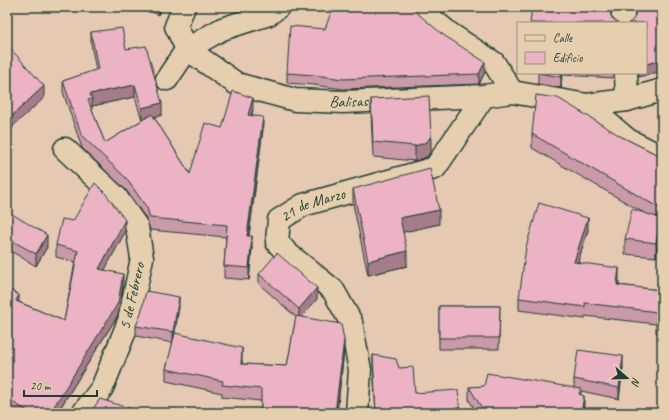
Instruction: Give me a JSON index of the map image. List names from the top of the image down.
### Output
{
  "streets": {
    "street": ["Balisas", "21 de Marzo", "5 de Febrero"]
  },
  "crossings": [
    ["Balisas", "21 de Marzo"]
  ],
  "legend": ["Calle", "Edificio"],
  "scale_bar": "20 m",
  "north": "right"
}
